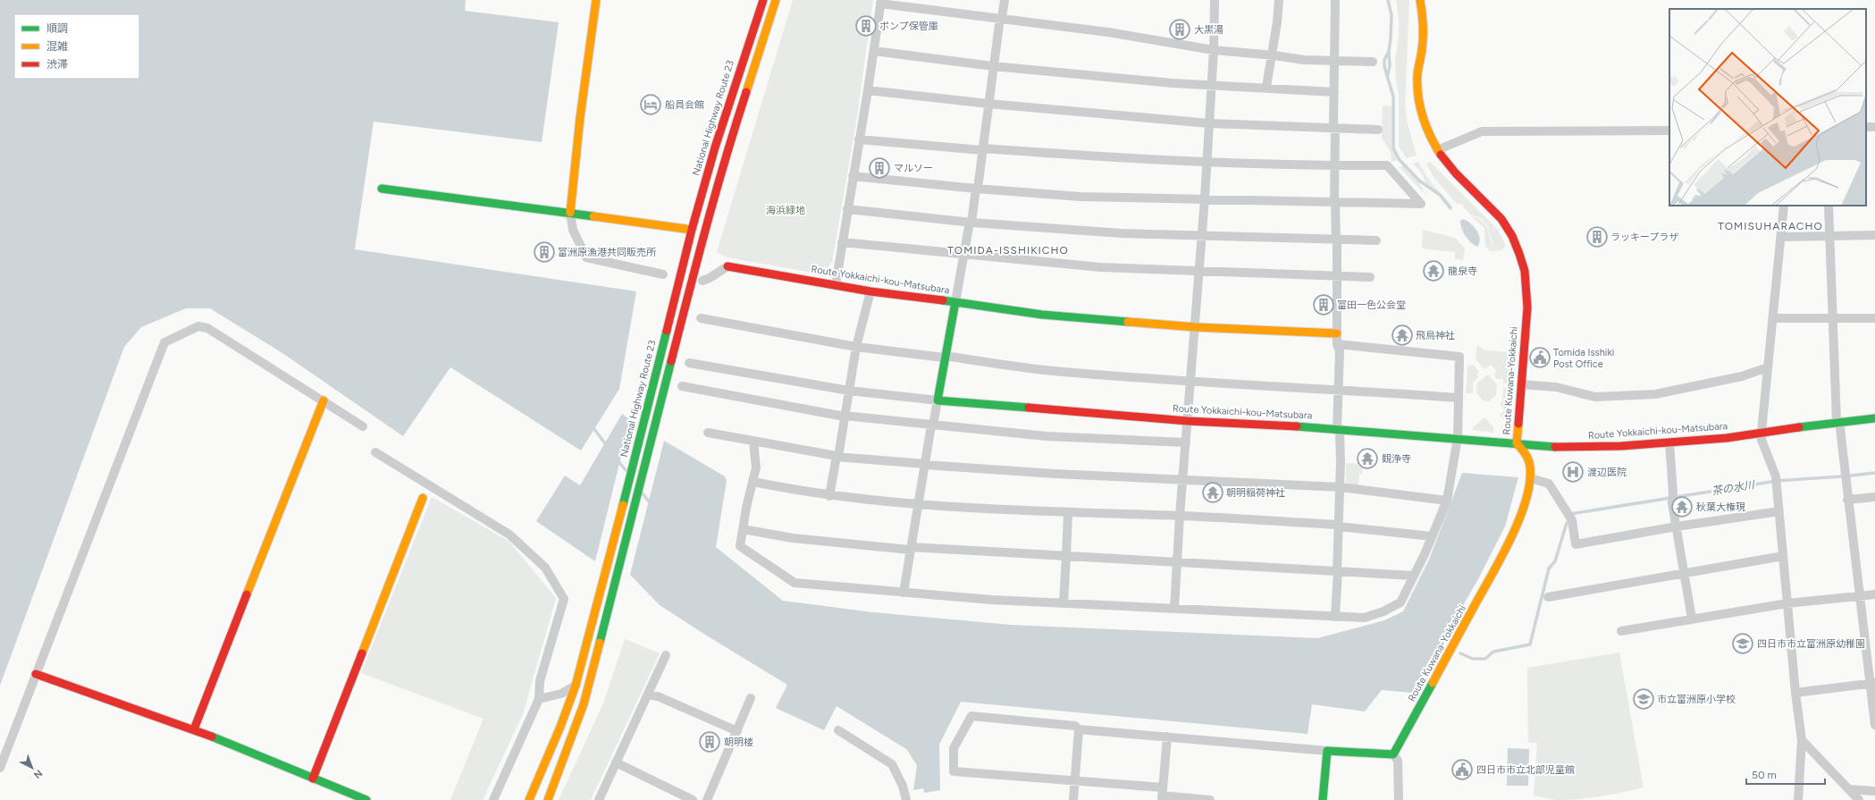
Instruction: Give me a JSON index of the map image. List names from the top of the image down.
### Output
{
  "streets": {
    "main road": ["National Highway Route 23", "Route Yokkaichi-kou-Matsubara", "Route Kuwana-Yokkaichi"]
  },
  "crossings": [
    ["Route Yokkaichi-kou-Matsubara", "Route Kuwana-Yokkaichi"]
  ],
  "districts": ["TOMISUHARACHO", "TOMIDA-ISSHIKICHO"],
  "water": ["茶の水川"],
  "parks": ["海浜緑地"],
  "places": {
    "building": [
      "ポンプ保管庫",
      "大黒湯",
      "マルソー",
      "ラッキープラザ",
      "富洲原漁港共同販売所",
      "富田一色公会堂",
      "朝明楼"
    ],
    "hotel": ["船員会館"],
    "temple": [
      "龍泉寺",
      "飛鳥神社",
      "観浄寺",
      "朝明稲荷神社",
      "秋葉大権現"
    ],
    "public building": ["Tomida Isshiki Post Office", "四日市市立北部児童館"],
    "hospital": ["渡辺医院"],
    "school or university": ["四日市市立富洲原幼稚園", "市立富洲原小学校"]
  },
  "legend": ["順調", "混雑", "渋滞"],
  "scale_bar": "50 m",
  "north": "bottom right"
}
